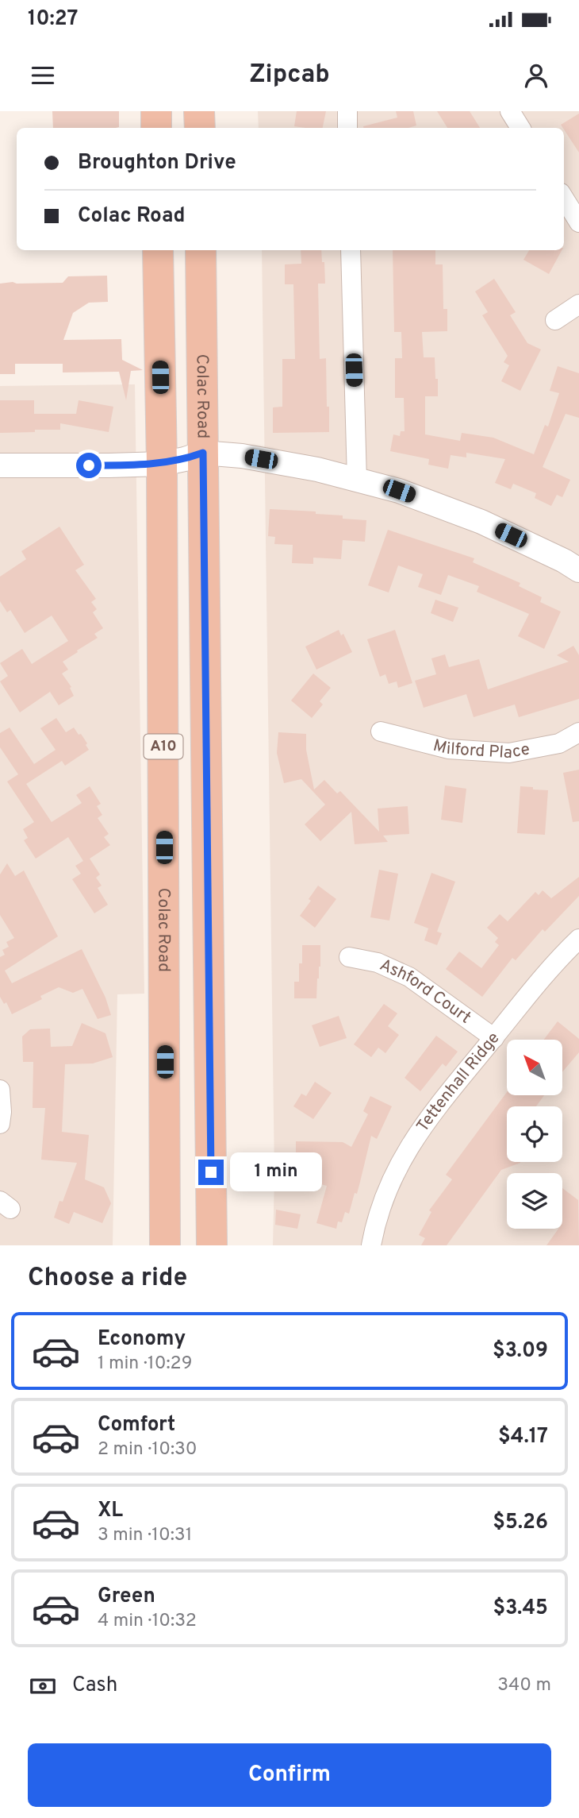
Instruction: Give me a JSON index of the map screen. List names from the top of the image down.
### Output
{
  "streets": {
    "highway": ["Colac Road", "A10"],
    "street": ["Milford Place", "Ashford Court", "Tettenhall Ridge"]
  },
  "crossings": [
    ["Ashford Court", "Tettenhall Ridge"]
  ],
  "north": "top left",
  "page": {
    "status": "10:27",
    "header": "Zipcab",
    "banner": ["Broughton Drive", "Colac Road"],
    "bubble": "1 min",
    "heading": "Choose a ride",
    "list": [
      {
        "name": "Economy",
        "note": "1 min · 10:29",
        "value": "$3.09"
      },
      {
        "name": "Comfort",
        "note": "2 min · 10:30",
        "value": "$4.17"
      },
      {
        "name": "XL",
        "note": "3 min · 10:31",
        "value": "$5.26"
      },
      {
        "name": "Green",
        "note": "4 min · 10:32",
        "value": "$3.45"
      }
    ],
    "pay": ["Cash", "340 m"],
    "buttons": "Confirm"
  }
}
